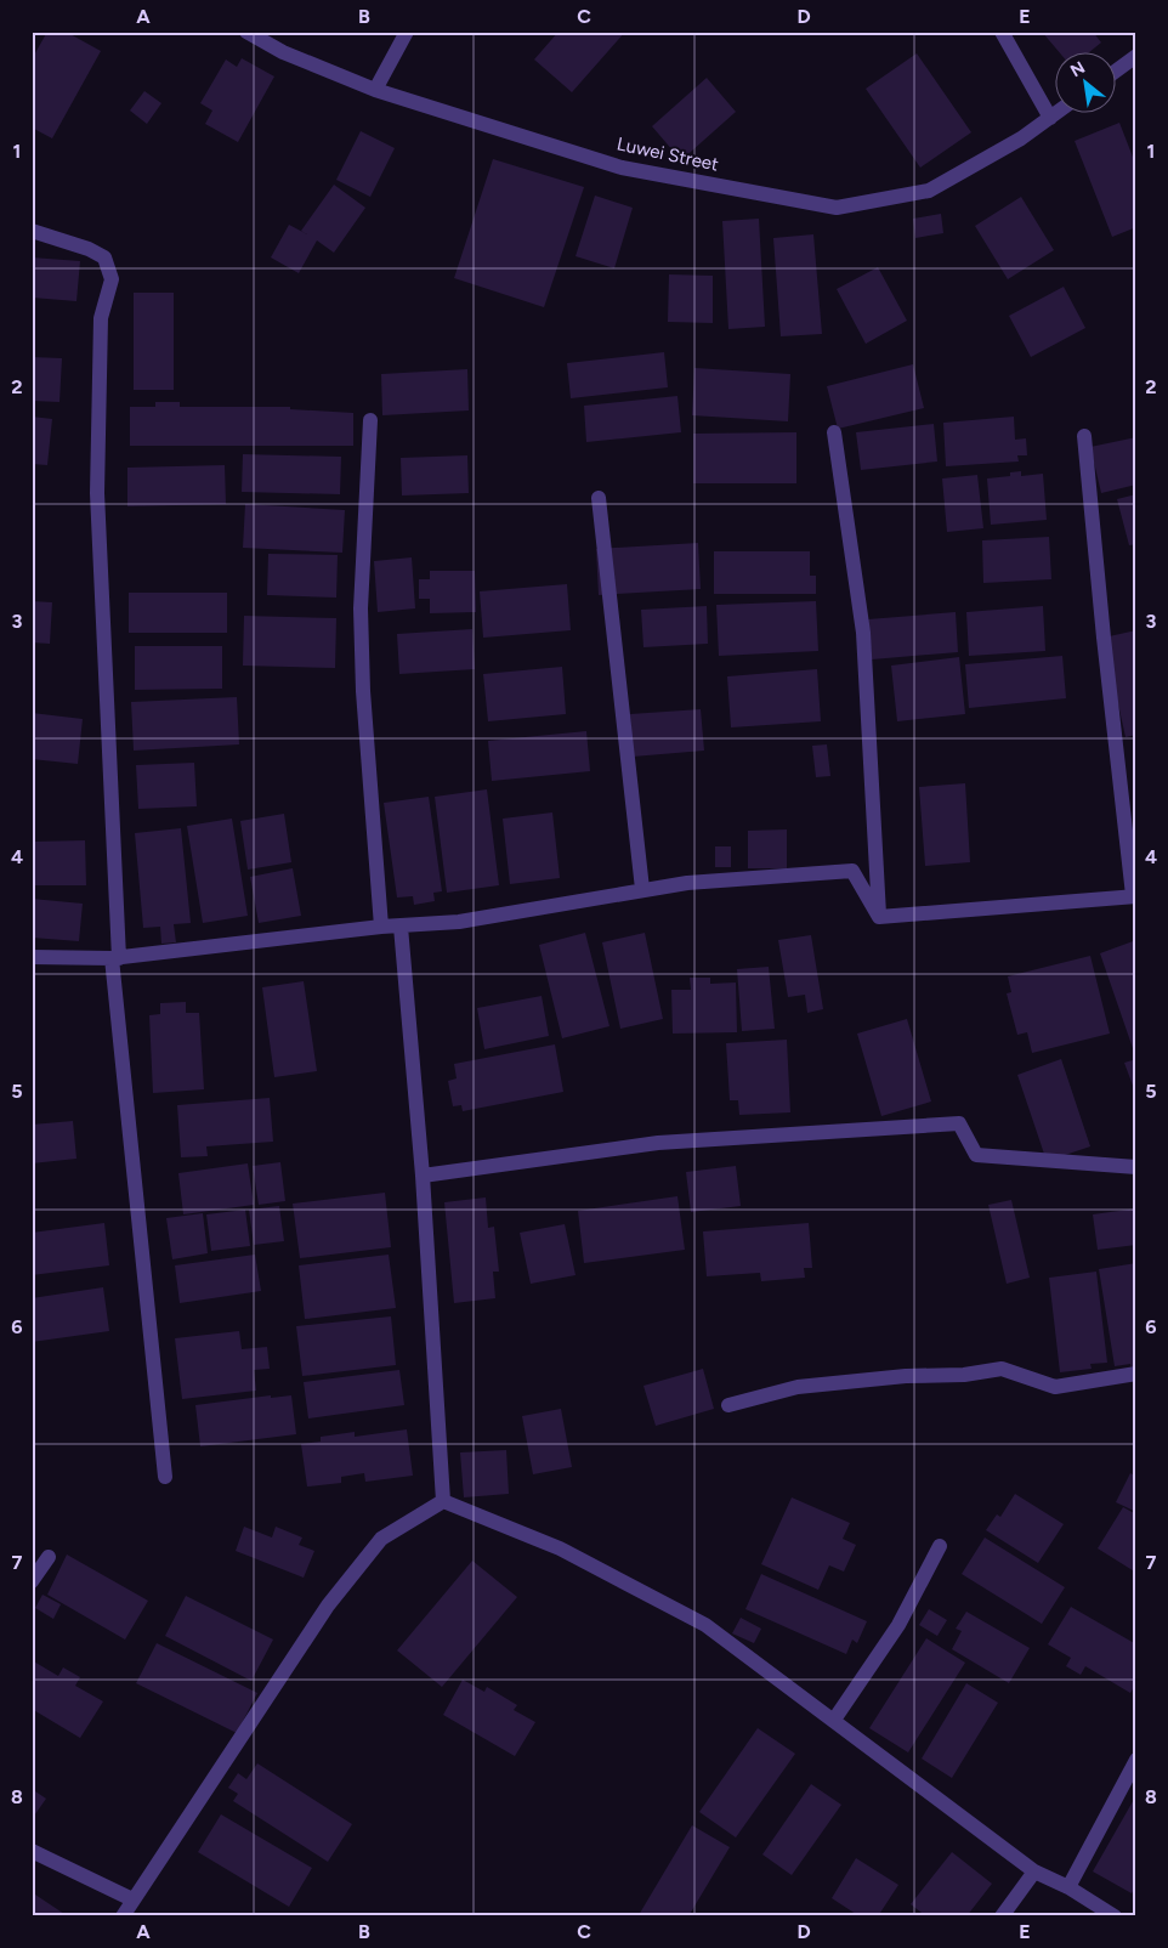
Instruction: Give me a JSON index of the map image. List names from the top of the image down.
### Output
{
  "streets": {
    "street": ["Luwei Street"]
  },
  "north": "top left",
  "grid": {
    "columns": [
      "A",
      "B",
      "C",
      "D",
      "E"
    ],
    "rows": [
      "1",
      "2",
      "3",
      "4",
      "5",
      "6",
      "7",
      "8"
    ]
  }
}
